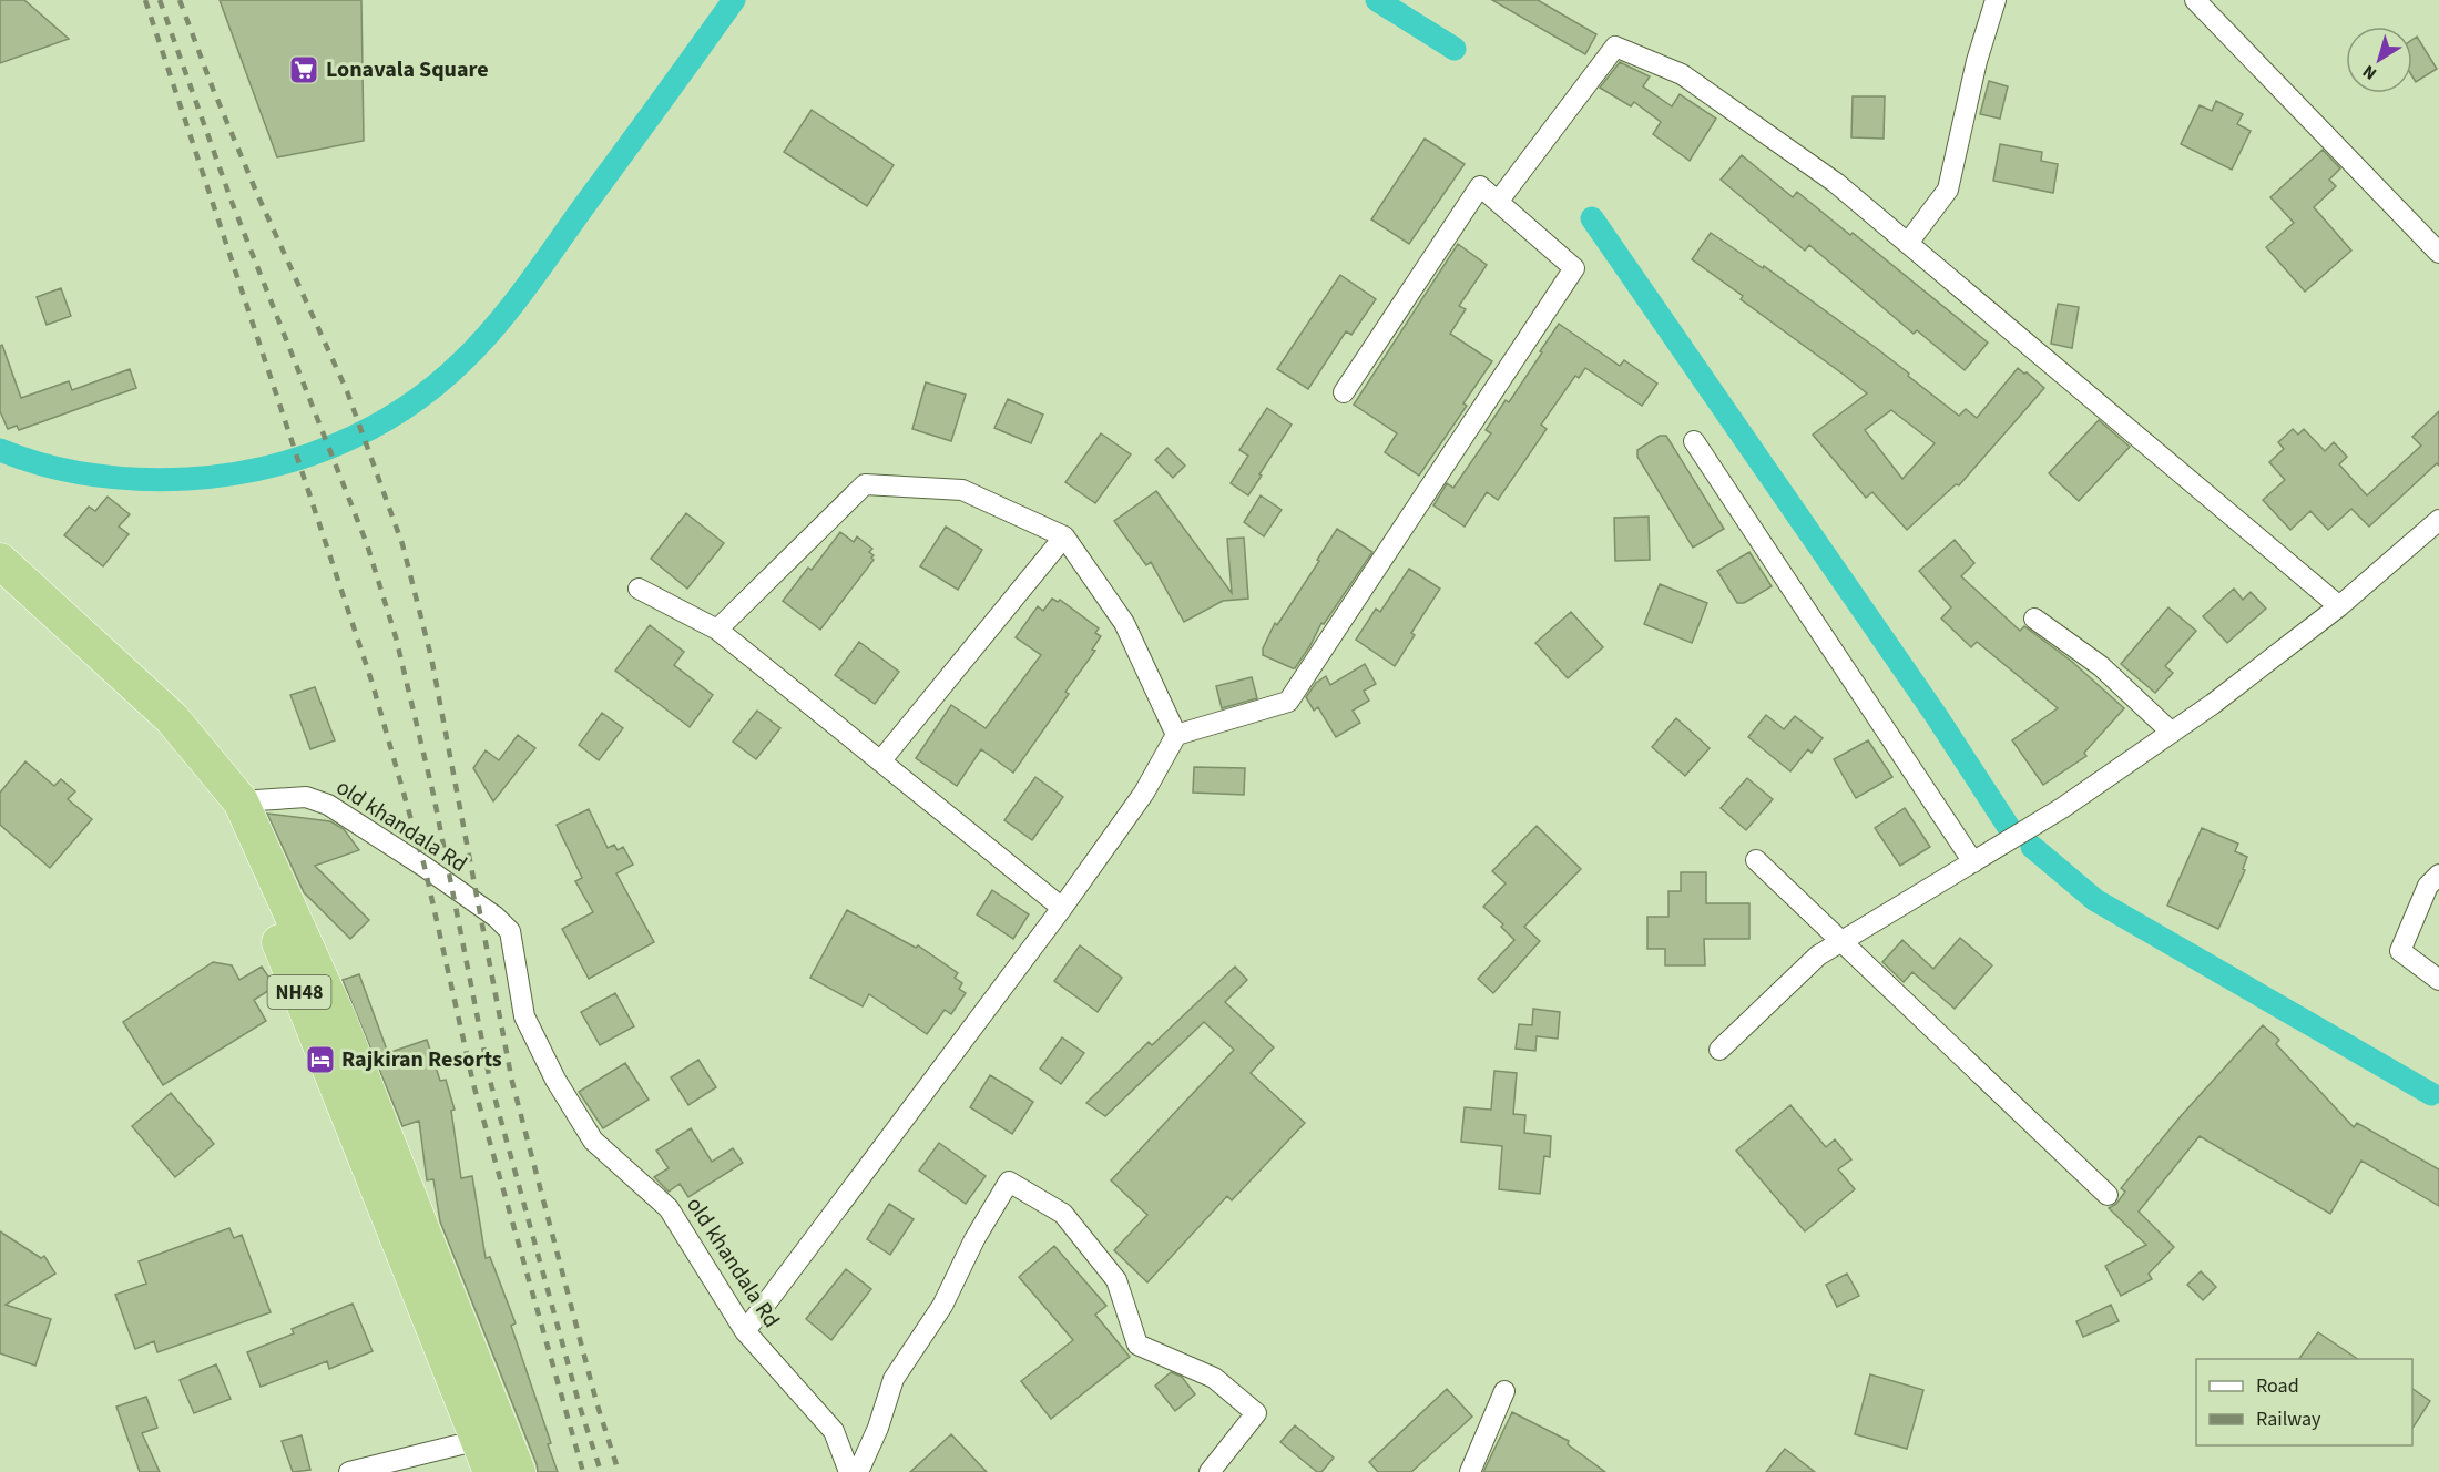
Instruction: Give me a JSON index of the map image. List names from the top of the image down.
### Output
{
  "streets": {
    "highway": ["NH48"],
    "street": ["old khandala Rd"]
  },
  "crossings": [
    ["old khandala Rd", "NH48"]
  ],
  "places": {
    "supermarket": ["Lonavala Square"],
    "hotel": ["Rajkiran Resorts"]
  },
  "legend": ["Road", "Railway"],
  "north": "bottom left"
}
